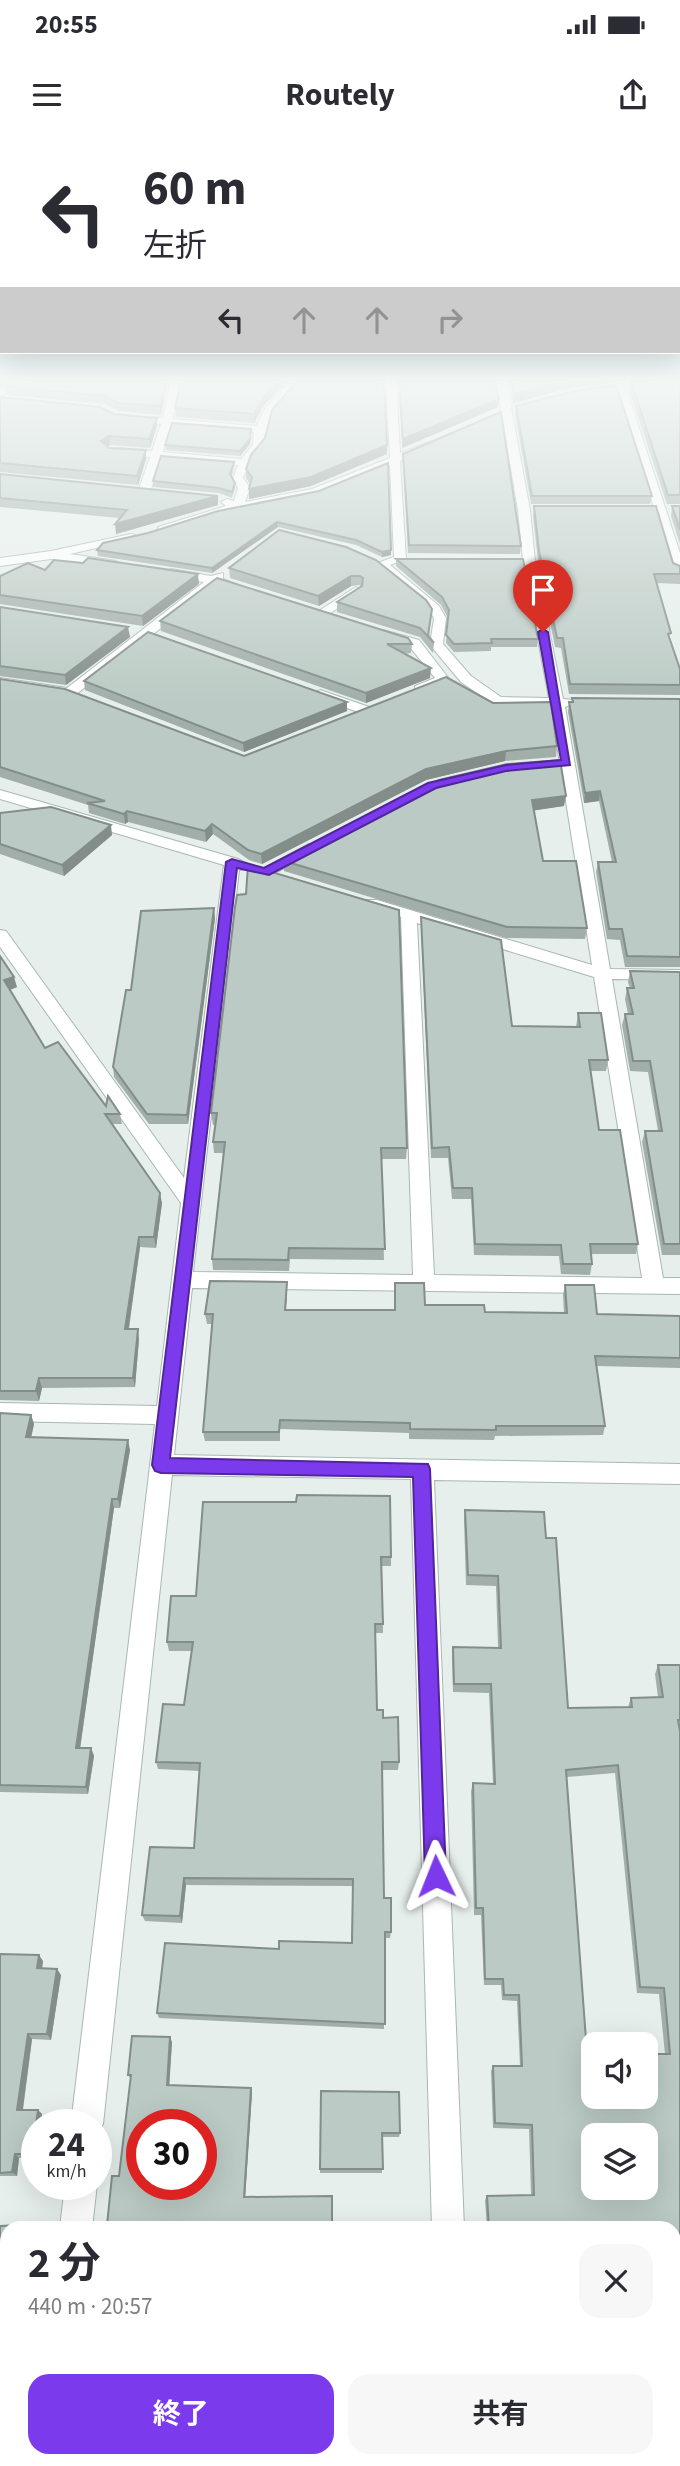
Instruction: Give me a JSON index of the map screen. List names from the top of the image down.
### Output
{
  "page": {
    "status": "20:55",
    "header": "Routely",
    "turn": ["60 m", "左折"],
    "speed": "24 km/h",
    "limit": "30",
    "heading": ["2 分", "440 m · 20:57"],
    "buttons": ["終了", "共有"]
  }
}
